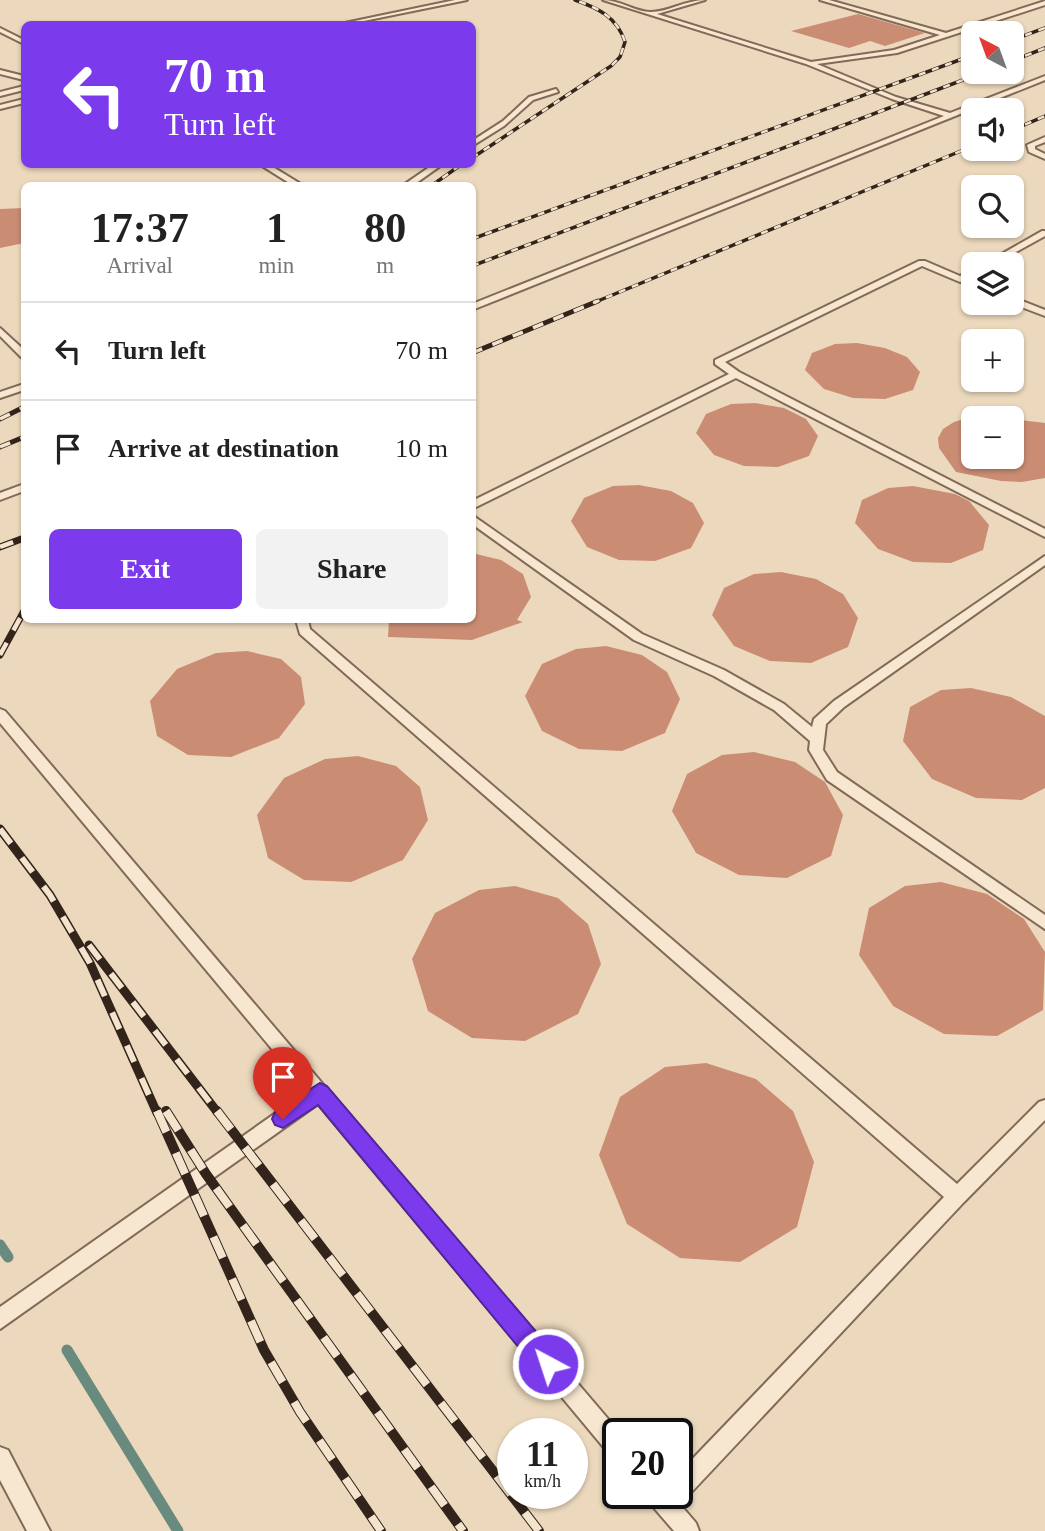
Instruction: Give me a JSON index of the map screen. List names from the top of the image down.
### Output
{
  "north": "top left",
  "page": {
    "map_buttons": ["+", "−"],
    "turn": ["70 m", "Turn left"],
    "eta": [
      "17:37",
      "Arrival",
      "1",
      "min",
      "80",
      "m"
    ],
    "list": [
      {
        "name": "Turn left",
        "value": "70 m"
      },
      {
        "name": "Arrive at destination",
        "value": "10 m"
      }
    ],
    "buttons": ["Exit", "Share"],
    "speed": "11 km/h",
    "limit": "20"
  }
}
